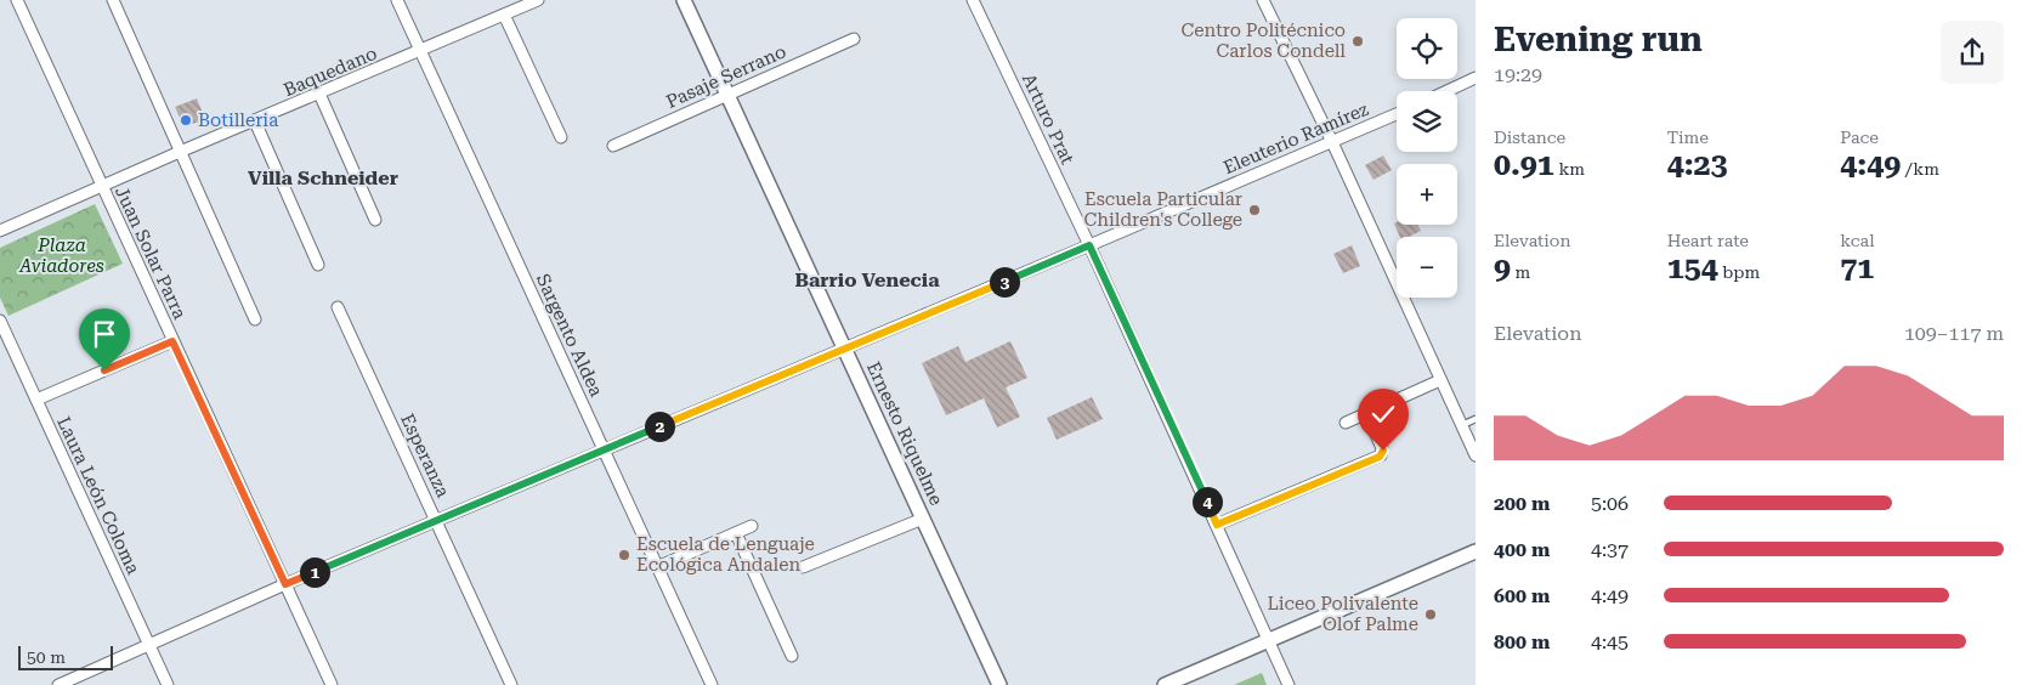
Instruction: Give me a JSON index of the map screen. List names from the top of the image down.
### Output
{
  "streets": {
    "street": [
      "Baquedano",
      "Pasaje Serrano",
      "Arturo Prat",
      "Eleuterio Ramírez",
      "Juan Solar Parra",
      "Sargento Aldea",
      "Ernesto Riquelme",
      "Esperanza",
      "Laura León Coloma"
    ]
  },
  "crossings": [
    ["Baquedano", "Juan Solar Parra"],
    ["Baquedano", "Sargento Aldea"],
    ["Pasaje Serrano", "Ernesto Riquelme"],
    ["Arturo Prat", "Eleuterio Ramírez"],
    ["Eleuterio Ramírez", "Juan Solar Parra"],
    ["Eleuterio Ramírez", "Sargento Aldea"],
    ["Eleuterio Ramírez", "Ernesto Riquelme"],
    ["Eleuterio Ramírez", "Esperanza"],
    ["Eleuterio Ramírez", "Laura León Coloma"]
  ],
  "districts": ["Villa Schneider", "Barrio Venecia"],
  "parks": ["Plaza Aviadores"],
  "places": [
    "Centro Politécnico Carlos Condell",
    "Botilleria",
    "Escuela Particular Children's College",
    "Escuela de Lenguaje Ecológica Andalen",
    "Liceo Polivalente Olof Palme"
  ],
  "scale_bar": "50 m",
  "page": {
    "heading": ["Evening run", "19:29"],
    "map_buttons": ["+", "−"],
    "stats": [
      ["Distance", "0.91 km"],
      ["Time", "4:23"],
      ["Pace", "4:49 /km"],
      ["Elevation", "9 m"],
      ["Heart rate", "154 bpm"],
      ["kcal", "71"]
    ],
    "pins": [
      "3",
      "2",
      "4",
      "1"
    ],
    "chart": ["Elevation", "109–117 m"],
    "list": [
      {
        "name": "200 m",
        "note": "5:06"
      },
      {
        "name": "400 m",
        "note": "4:37"
      },
      {
        "name": "600 m",
        "note": "4:49"
      },
      {
        "name": "800 m",
        "note": "4:45"
      }
    ],
    "scale": "50 m"
  }
}
